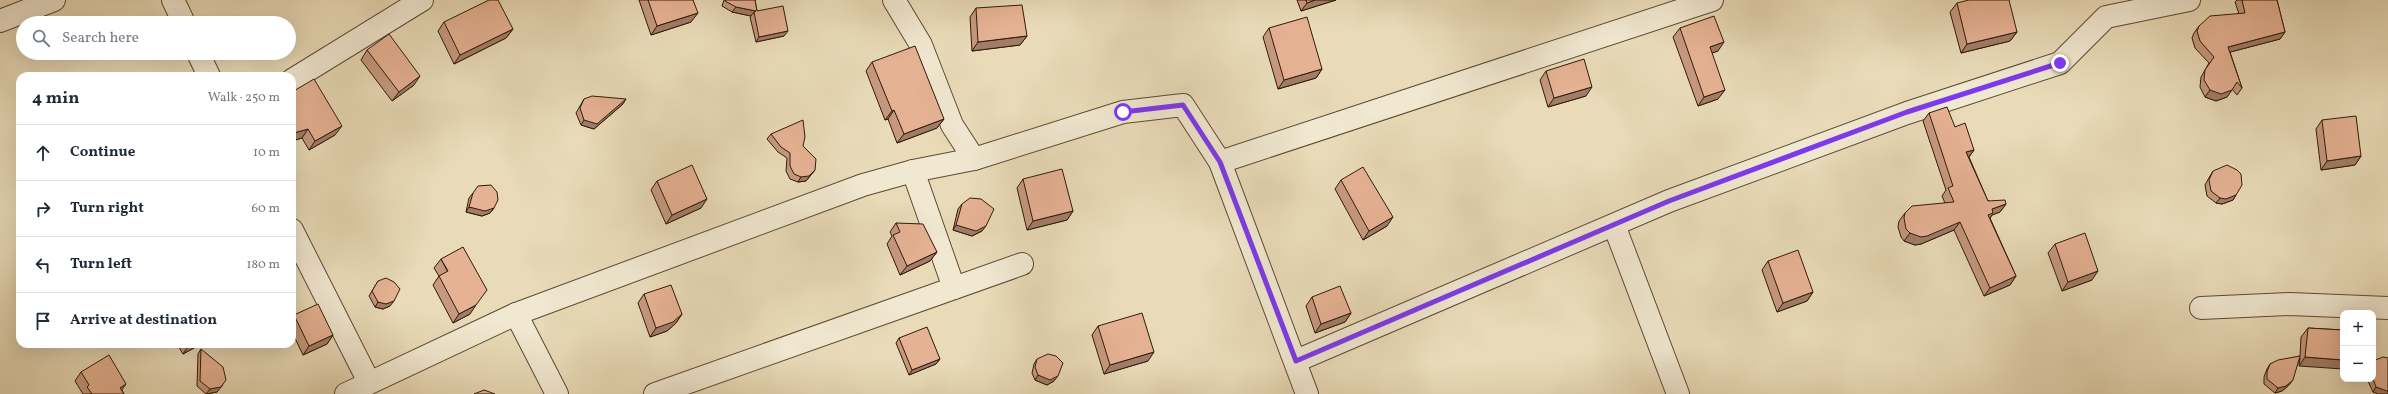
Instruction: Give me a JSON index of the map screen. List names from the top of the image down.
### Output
{
  "page": {
    "search": "Search here",
    "heading": ["4 min", "Walk · 250 m"],
    "list": [
      ["Continue", "10 m"],
      ["Turn right", "60 m"],
      ["Turn left", "180 m"],
      "Arrive at destination"
    ],
    "map_buttons": ["+", "−"]
  }
}
